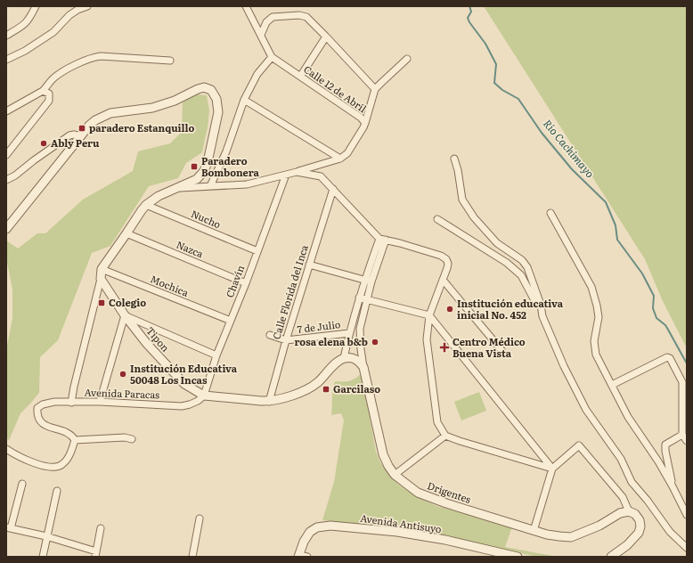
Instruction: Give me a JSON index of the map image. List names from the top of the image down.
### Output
{
  "streets": {
    "street": [
      "Calle 12 de Abril",
      "Nucho",
      "Nazca",
      "Chavín",
      "Mochica",
      "Calle Florida del Inca",
      "7 de Julio",
      "Tipon",
      "Avenida Paracas",
      "Drigentes",
      "Avenida Antisuyo"
    ]
  },
  "crossings": [
    ["Nucho", "Chavín"],
    ["Nazca", "Chavín"],
    ["Chavín", "Mochica"],
    ["Chavín", "Tipon"],
    ["Chavín", "Avenida Paracas"],
    ["Calle Florida del Inca", "7 de Julio"],
    ["Calle Florida del Inca", "Tipon"],
    ["Tipon", "Avenida Paracas"]
  ],
  "water": ["Río Cachimayo"],
  "places": {
    "transit": [
      "paradero Estanquillo",
      "Paradero Bombonera",
      "Colegio",
      "Garcilaso"
    ],
    "other": [
      "Ably Peru",
      "Institución educativa inicial No. 452",
      "rosa elena b&b",
      "Institución Educativa 50048 Los Incas"
    ],
    "health": ["Centro Médico Buena Vista"]
  }
}
